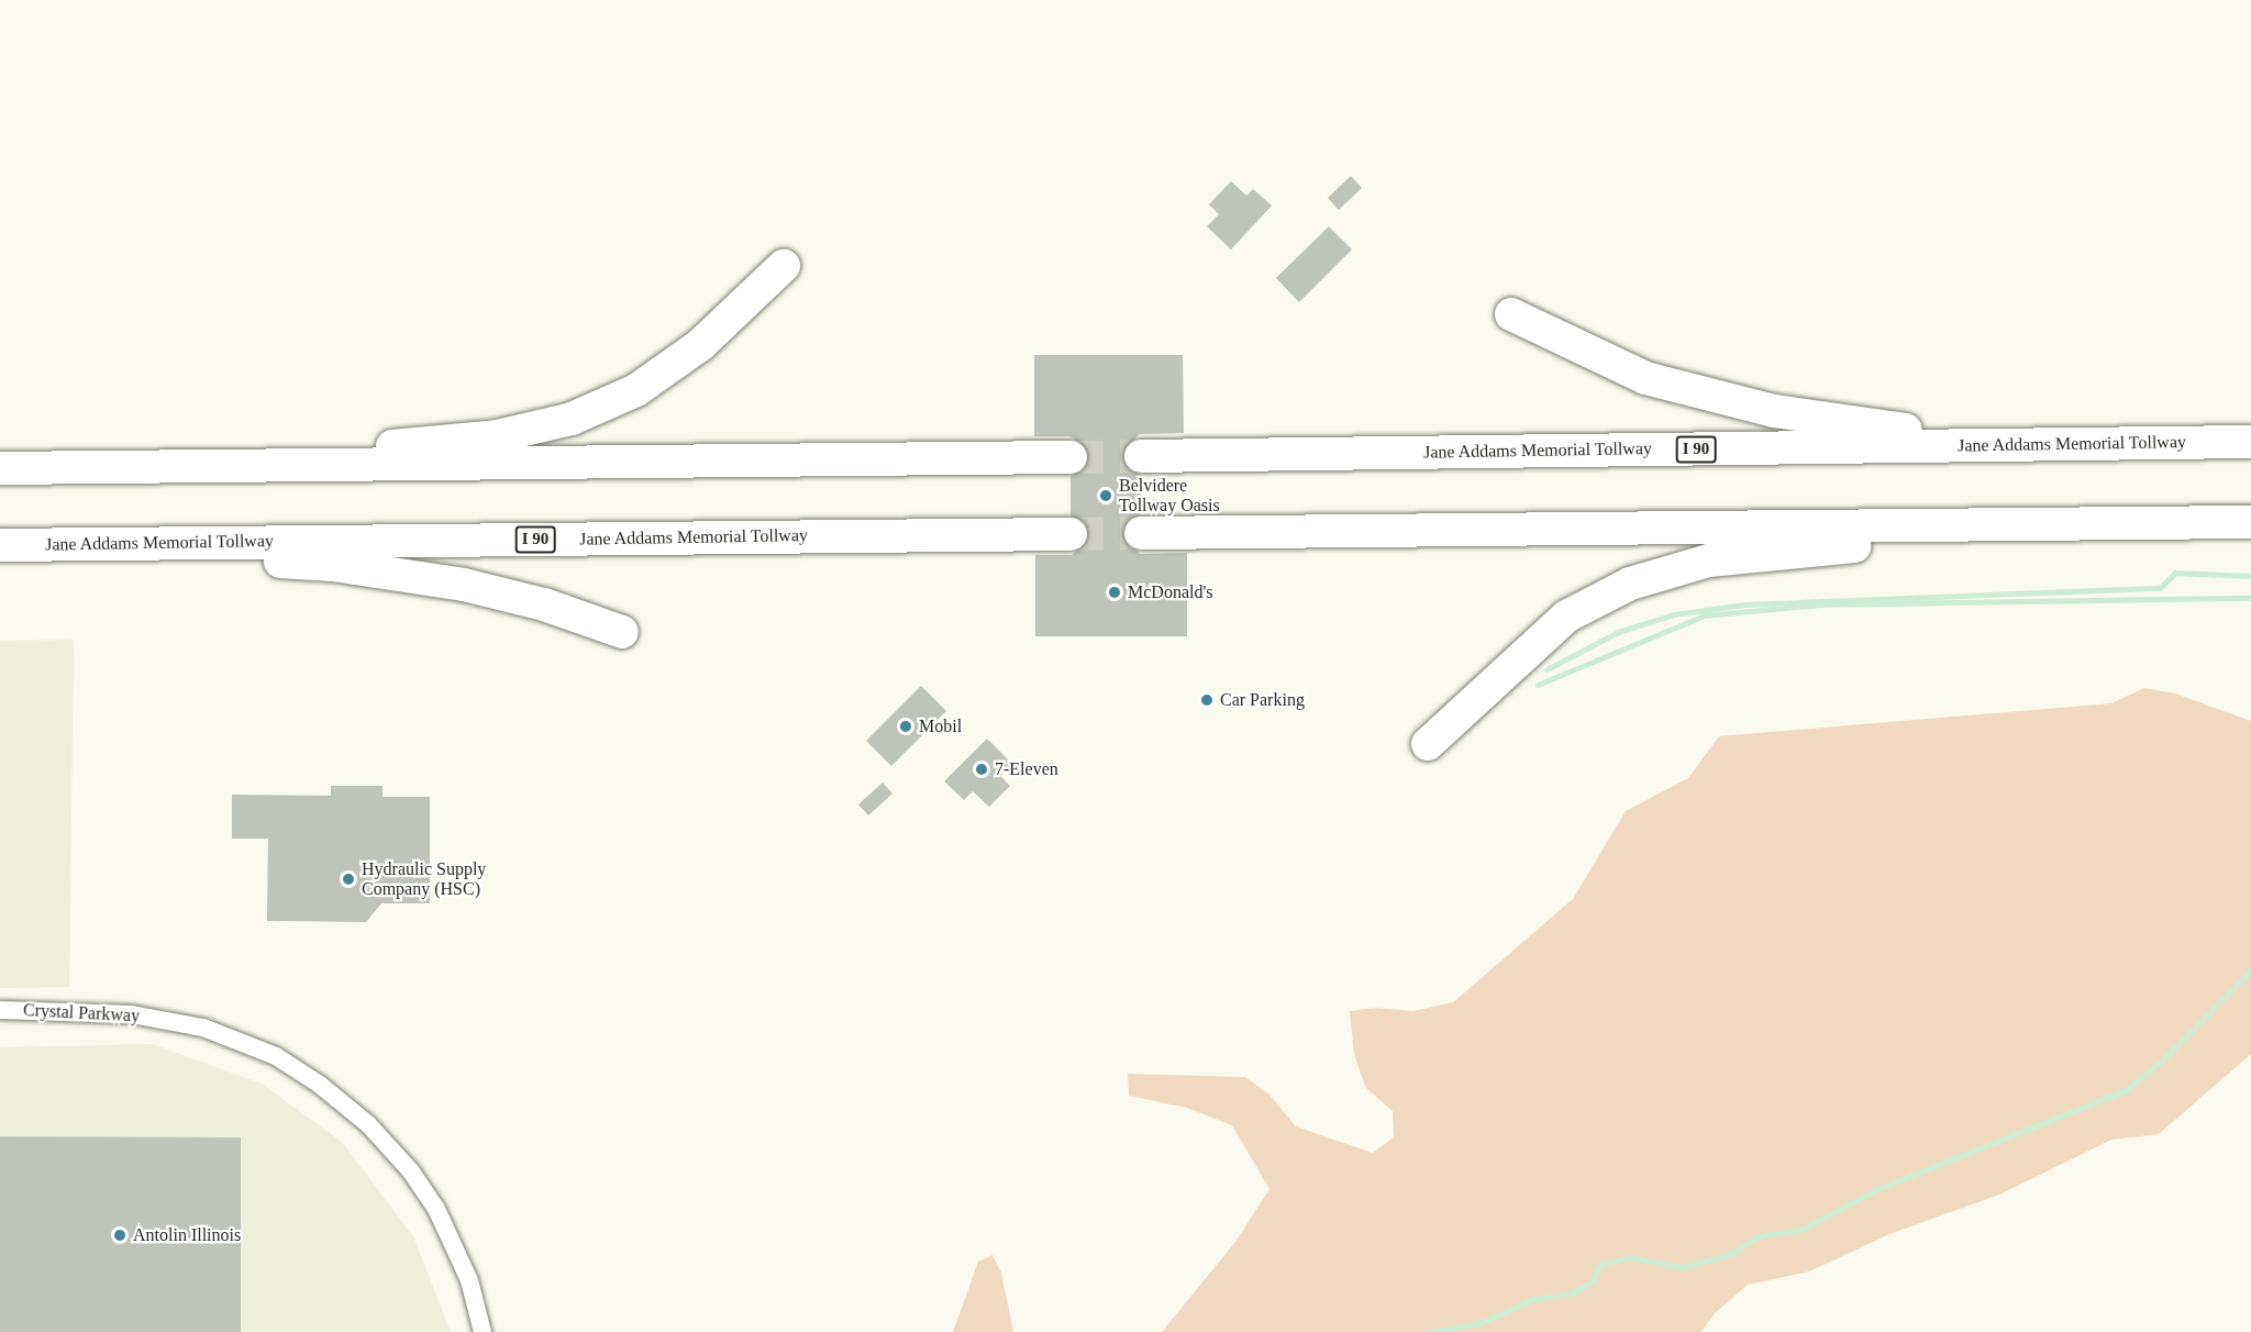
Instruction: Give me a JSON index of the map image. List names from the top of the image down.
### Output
{
  "streets": {
    "highway": ["Jane Addams Memorial Tollway", "I 90"],
    "street": ["Crystal Parkway"]
  },
  "places": [
    "Belvidere Tollway Oasis",
    "McDonald's",
    "Car Parking",
    "Mobil",
    "7-Eleven",
    "Hydraulic Supply Company (HSC)",
    "Antolin Illinois"
  ]
}
